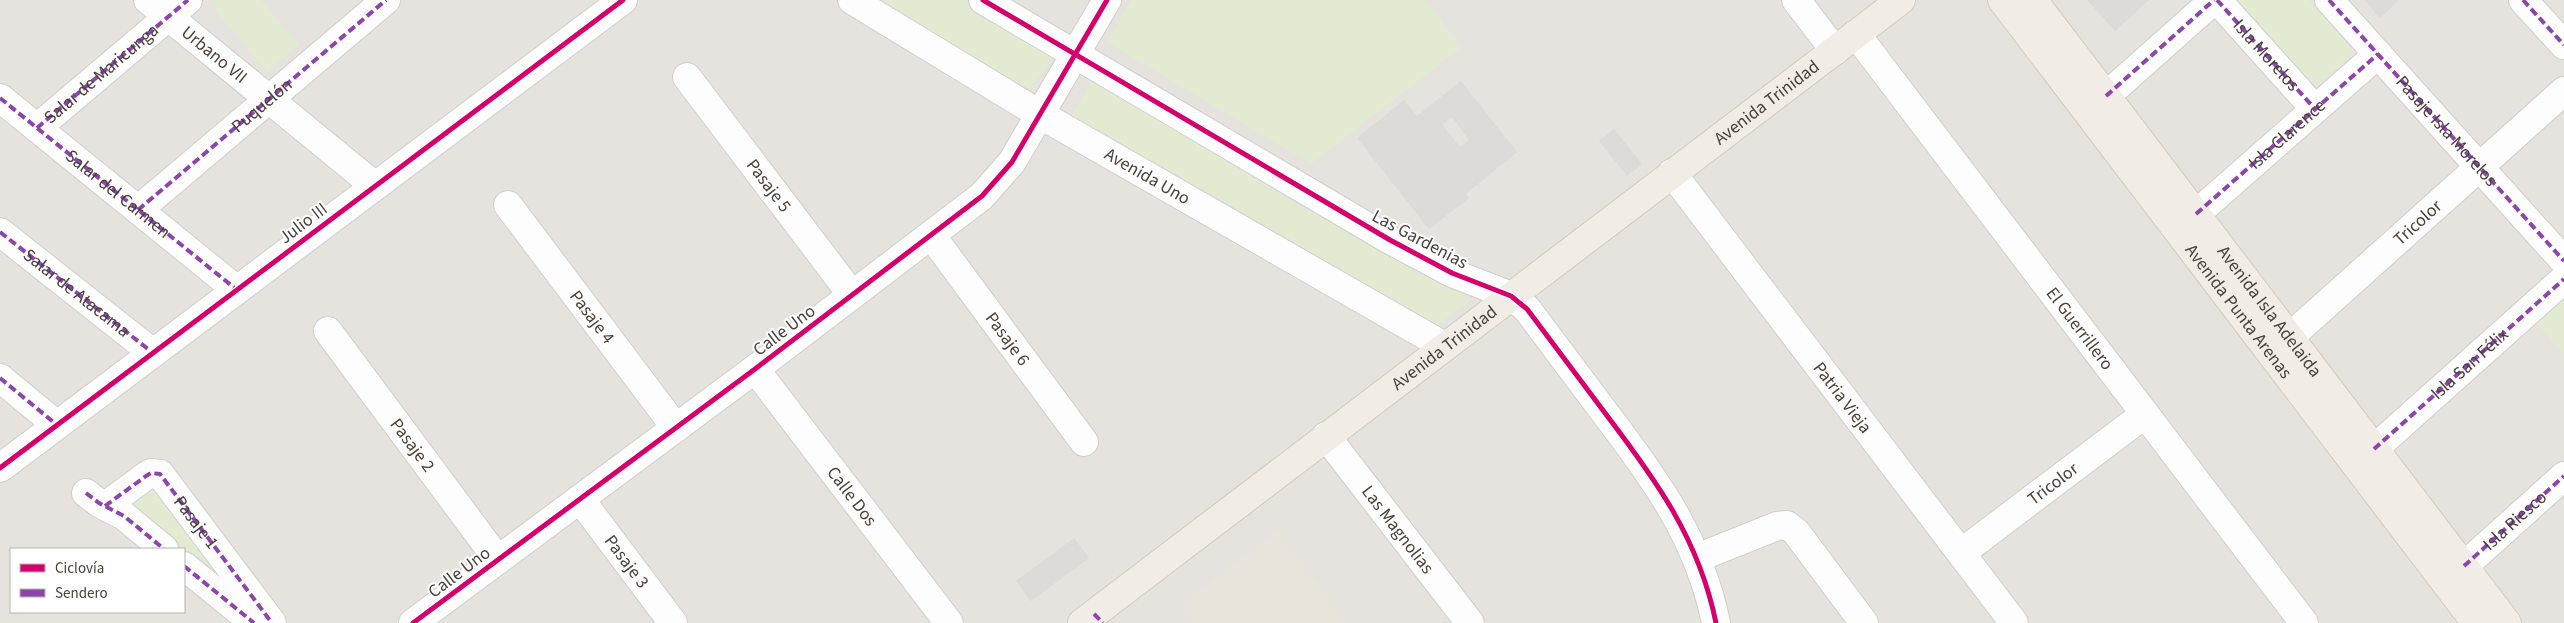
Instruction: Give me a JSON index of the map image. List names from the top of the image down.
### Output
{
  "streets": {
    "main road": ["Avenida Trinidad", "Avenida Punta Arenas", "Avenida Isla Adelaida"],
    "street": [
      "Urbano VII",
      "Isla Morelos",
      "Salar de Maricunga",
      "Puquelón",
      "Pasaje Isla Morelos",
      "Isla Clarence",
      "Avenida Uno",
      "Pasaje 5",
      "Salar del Carmen",
      "Julio III",
      "Tricolor",
      "Las Gardenias",
      "Salar de Atacama",
      "Pasaje 4",
      "El Guerrillero",
      "Calle Uno",
      "Pasaje 6",
      "Isla San Félix",
      "Patria Vieja",
      "Pasaje 2",
      "Calle Dos",
      "Isla Riesco",
      "Pasaje 1",
      "Las Magnolias",
      "Pasaje 3"
    ]
  },
  "crossings": [
    ["Urbano VII", "Salar de Maricunga"],
    ["Urbano VII", "Puquelón"],
    ["Urbano VII", "Julio III"],
    ["Isla Morelos", "Isla Clarence"],
    ["Salar de Maricunga", "Salar del Carmen"],
    ["Avenida Trinidad", "Avenida Uno"],
    ["Avenida Trinidad", "Las Gardenias"],
    ["Avenida Trinidad", "El Guerrillero"],
    ["Avenida Trinidad", "Patria Vieja"],
    ["Avenida Trinidad", "Las Magnolias"],
    ["Puquelón", "Salar del Carmen"],
    ["Pasaje Isla Morelos", "Isla Clarence"],
    ["Pasaje Isla Morelos", "Tricolor"],
    ["Isla Clarence", "Avenida Isla Adelaida"],
    ["Avenida Uno", "Calle Uno"],
    ["Pasaje 5", "Calle Uno"],
    ["Salar del Carmen", "Julio III"],
    ["Julio III", "Salar de Atacama"],
    ["Tricolor", "Avenida Punta Arenas"],
    ["Tricolor", "Avenida Isla Adelaida"],
    ["Tricolor", "El Guerrillero"],
    ["Tricolor", "Patria Vieja"],
    ["Las Gardenias", "Calle Uno"],
    ["Avenida Punta Arenas", "Avenida Isla Adelaida"],
    ["Avenida Isla Adelaida", "Isla San Félix"],
    ["Avenida Isla Adelaida", "Isla Riesco"],
    ["Pasaje 4", "Calle Uno"],
    ["Calle Uno", "Pasaje 6"],
    ["Calle Uno", "Pasaje 2"],
    ["Calle Uno", "Calle Dos"],
    ["Calle Uno", "Pasaje 3"]
  ],
  "legend": ["Ciclovía", "Sendero"]
}
